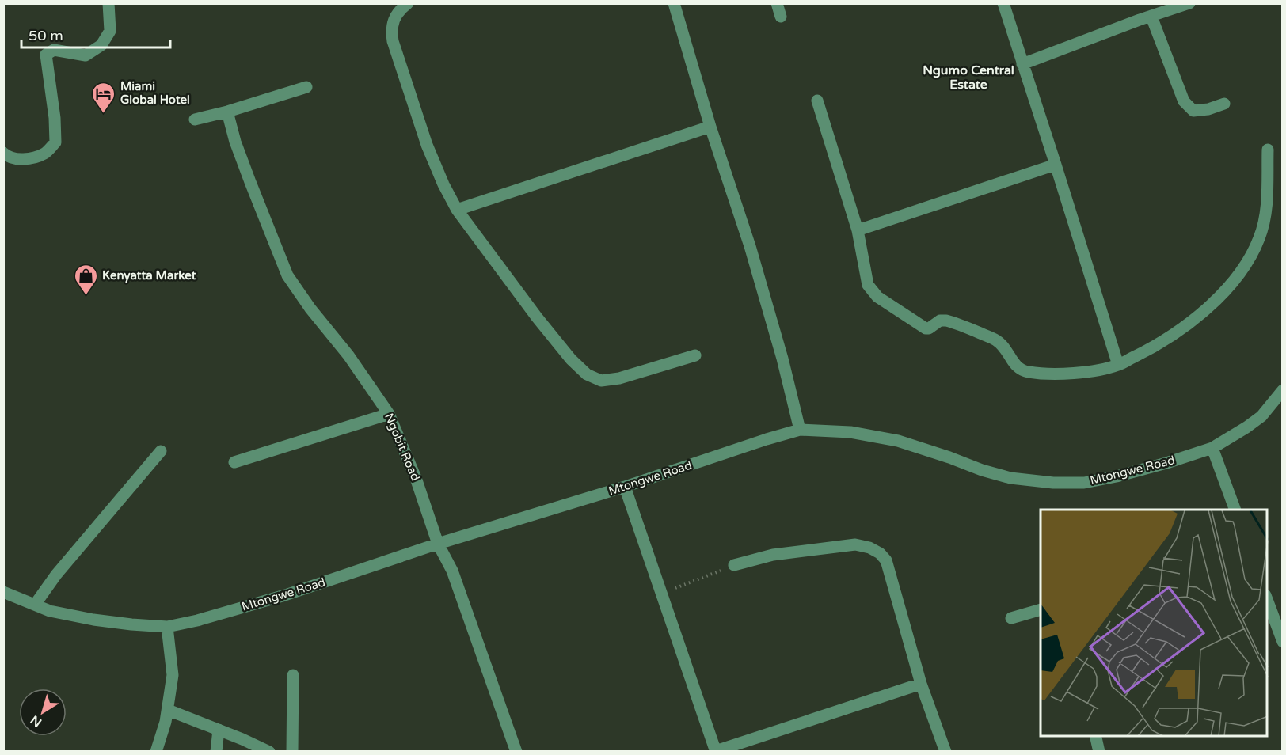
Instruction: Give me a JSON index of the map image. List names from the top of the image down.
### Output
{
  "streets": {
    "street": ["Ngobit Road", "Mtongwe Road"]
  },
  "crossings": [
    ["Ngobit Road", "Mtongwe Road"]
  ],
  "districts": ["Ngumo Central Estate"],
  "places": {
    "hotel": ["Miami Global Hotel"],
    "shop": ["Kenyatta Market"]
  },
  "scale_bar": "50 m",
  "north": "bottom left"
}
